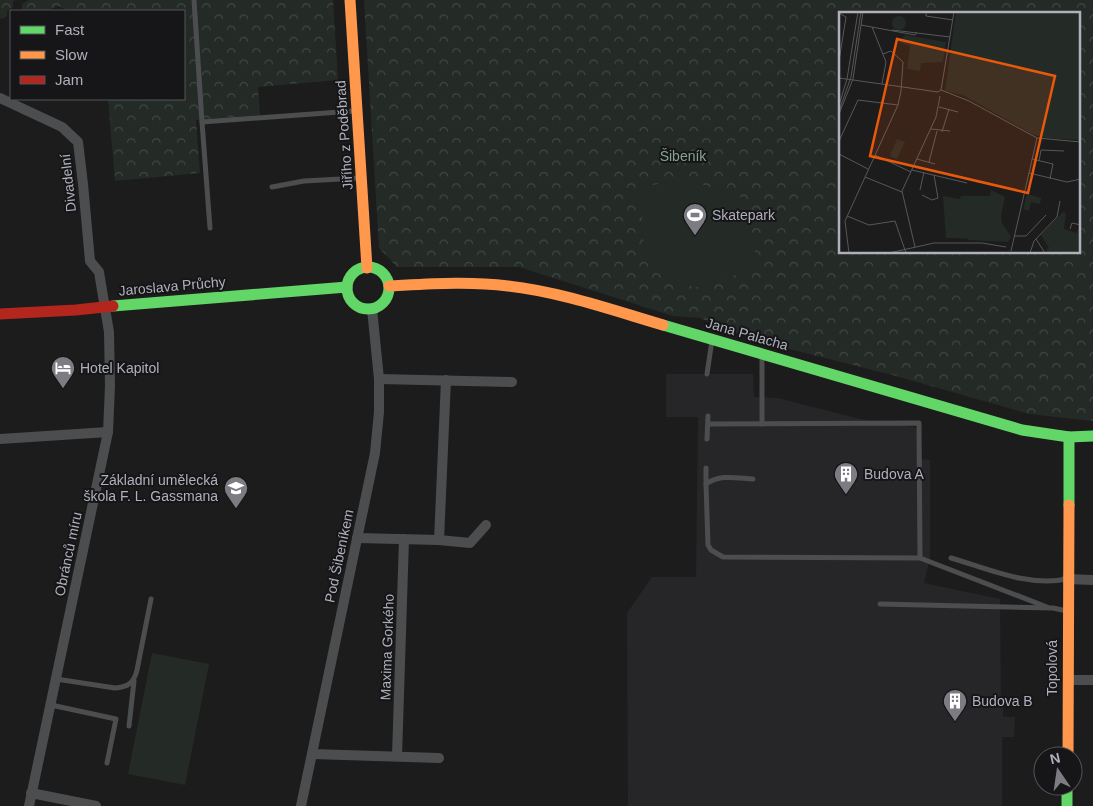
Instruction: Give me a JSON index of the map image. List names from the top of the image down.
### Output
{
  "streets": {
    "street": [
      "Jiřího z Poděbrad",
      "Divadelní",
      "Jaroslava Průchy",
      "Jana Palacha",
      "Obránců míru",
      "Pod Šibeníkem",
      "Maxima Gorkého",
      "Topolová"
    ]
  },
  "crossings": [
    ["Jiřího z Poděbrad", "Jaroslava Průchy"],
    ["Jiřího z Poděbrad", "Jana Palacha"],
    ["Jiřího z Poděbrad", "Pod Šibeníkem"],
    ["Divadelní", "Jaroslava Průchy"],
    ["Divadelní", "Obránců míru"],
    ["Jaroslava Průchy", "Jana Palacha"],
    ["Jaroslava Průchy", "Obránců míru"],
    ["Jaroslava Průchy", "Pod Šibeníkem"],
    ["Jana Palacha", "Pod Šibeníkem"],
    ["Jana Palacha", "Topolová"]
  ],
  "parks": ["Šibeník"],
  "places": {
    "sports": ["Skatepark"],
    "hotel": ["Hotel Kapitol"],
    "building": ["Budova A", "Budova B"],
    "school or university": ["Základní umělecká škola F. L. Gassmana"]
  },
  "legend": ["Fast", "Slow", "Jam"],
  "north": "top"
}
